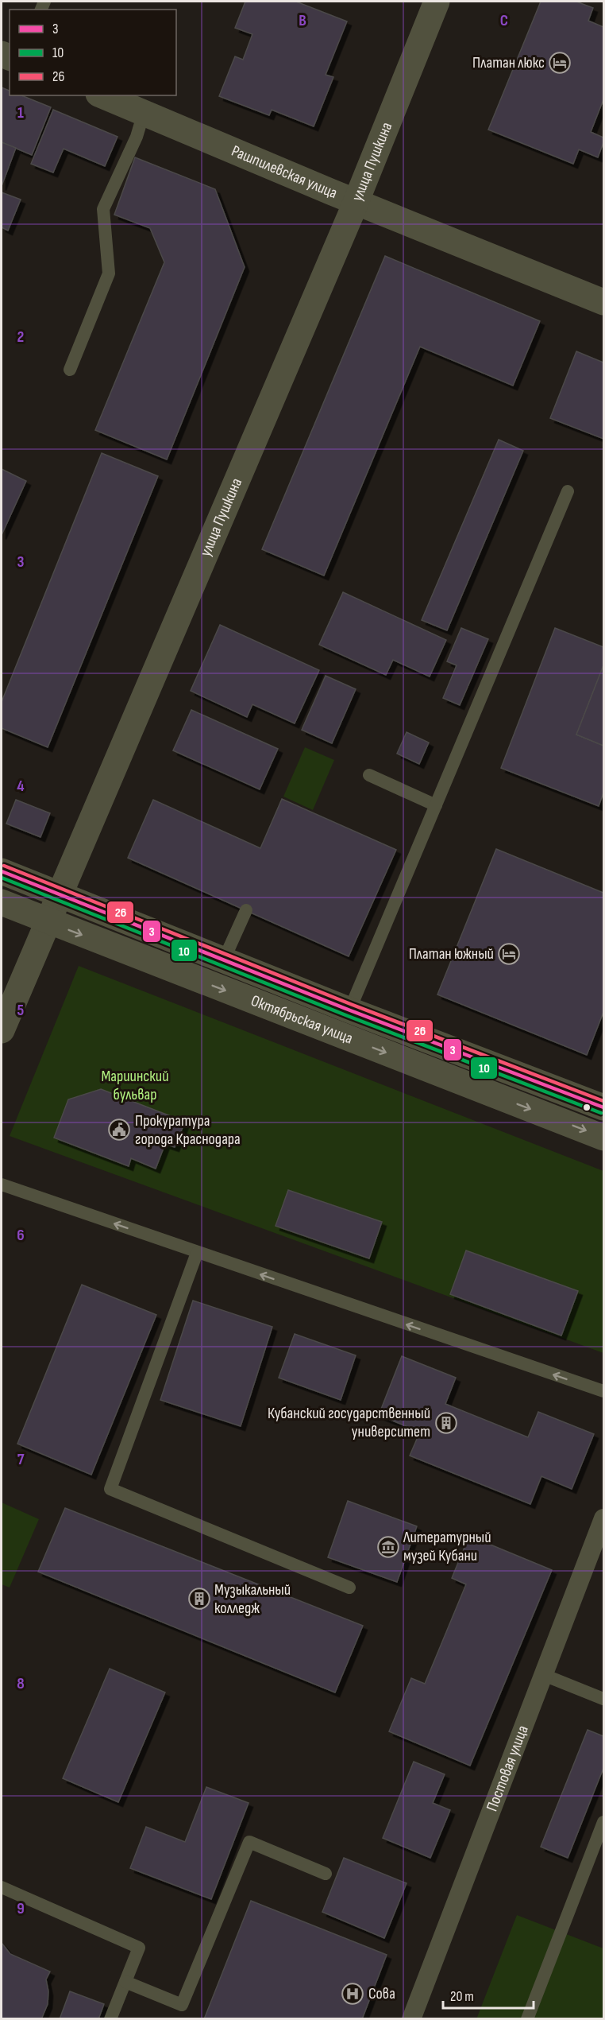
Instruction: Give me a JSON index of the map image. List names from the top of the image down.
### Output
{
  "streets": {
    "main road": ["Октябрьская улица"],
    "street": ["улица Пушкина", "Рашпилевская улица", "Постовая улица"]
  },
  "crossings": [
    ["улица Пушкина", "Рашпилевская улица"],
    ["улица Пушкина", "Октябрьская улица"]
  ],
  "parks": ["Мариинский бульвар"],
  "places": {
    "hotel": ["Платан люкс", "Платан южный"],
    "public building": ["Прокуратура города Краснодара"],
    "building": ["Кубанский государственный университет", "Музыкальный колледж"],
    "museum": ["Литературный музей Кубани"],
    "hospital": ["Сова"]
  },
  "lines": ["transit line 26", "transit line 3", "transit line 10"],
  "legend": ["3", "10", "26"],
  "scale_bar": "20 m",
  "grid": {
    "columns": ["B", "C"],
    "rows": [
      "1",
      "2",
      "3",
      "4",
      "5",
      "6",
      "7",
      "8",
      "9"
    ]
  }
}
